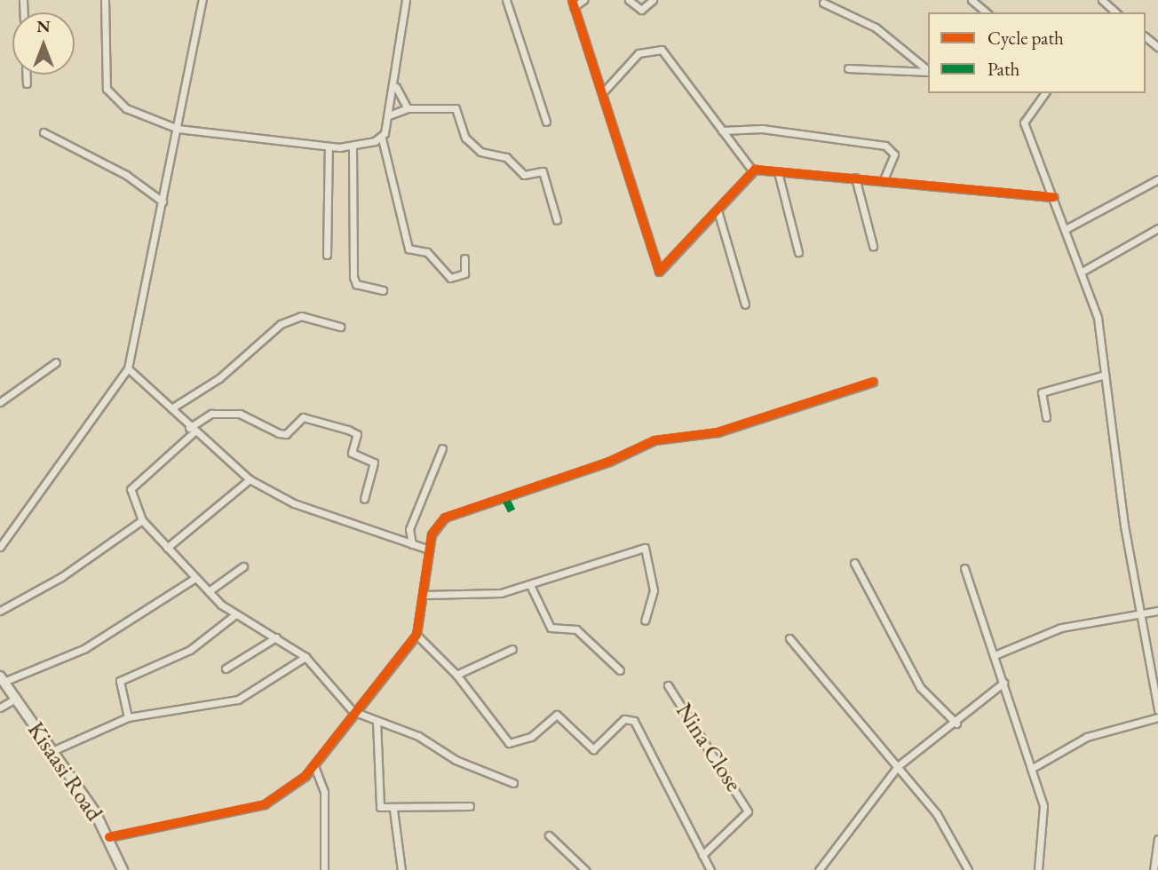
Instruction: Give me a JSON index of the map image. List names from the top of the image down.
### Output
{
  "streets": {
    "main road": ["Kisaasi Road"],
    "street": ["Nina Close"]
  },
  "legend": ["Cycle path", "Path"],
  "north": "top"
}
